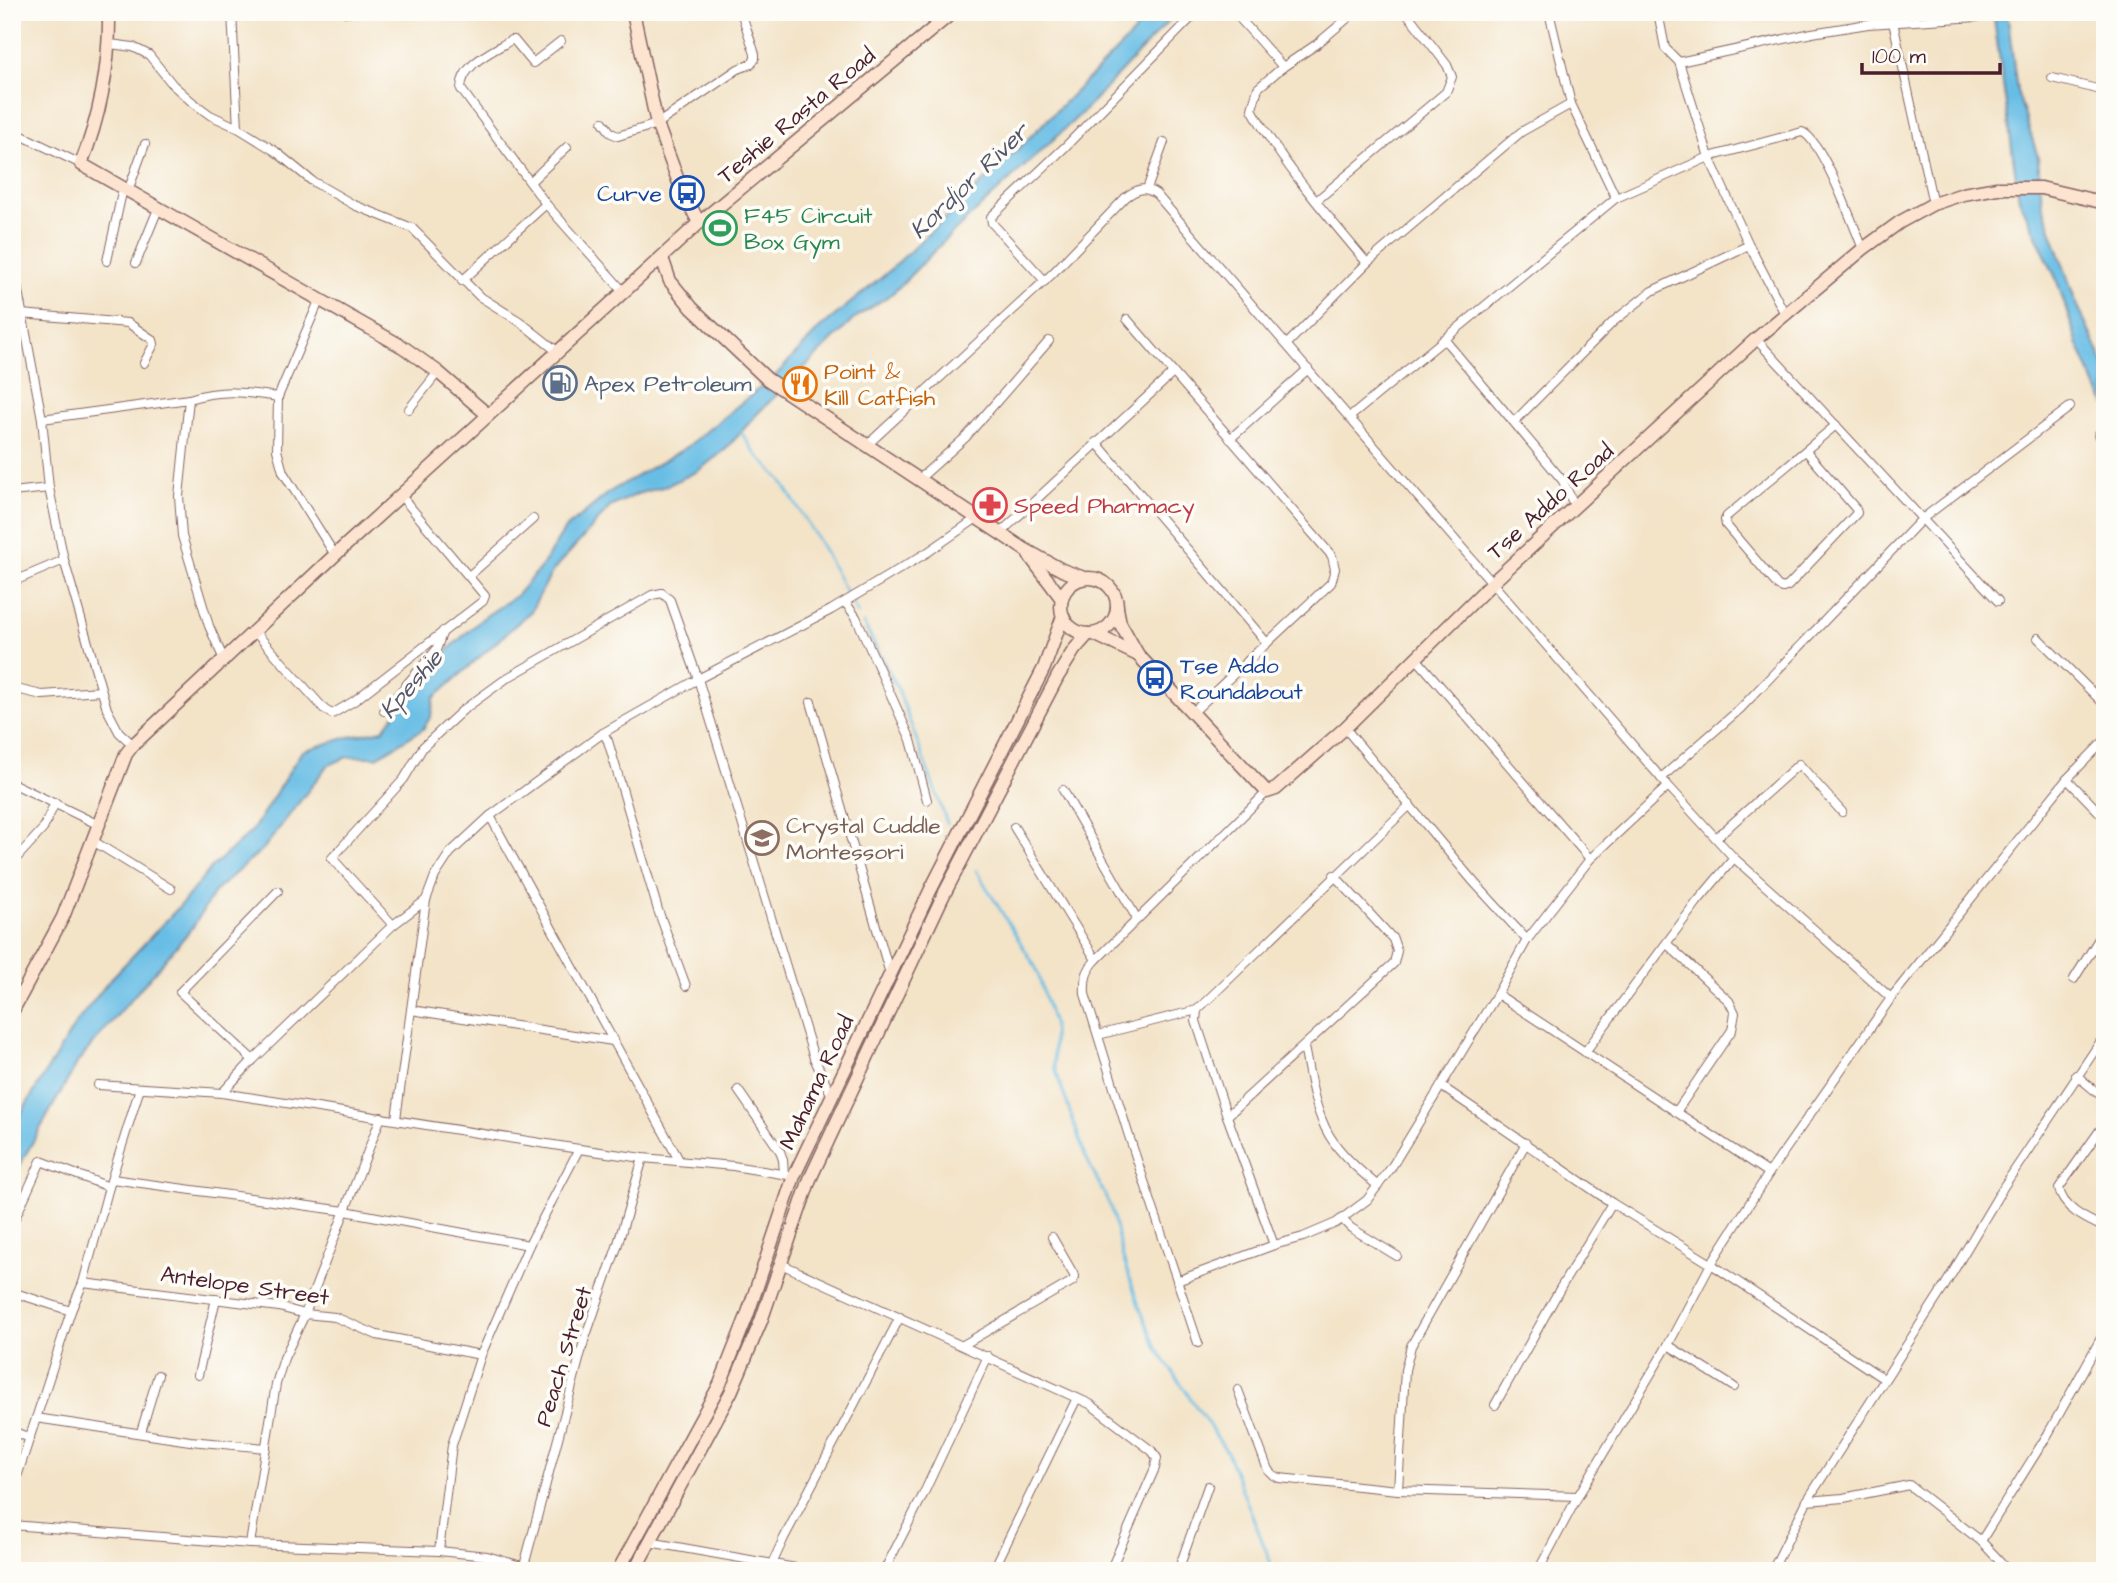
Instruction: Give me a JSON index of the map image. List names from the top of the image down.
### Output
{
  "streets": {
    "street": [
      "Teshie Rasta Road",
      "Tse Addo Road",
      "Mahama Road",
      "Antelope Street",
      "Peach Street"
    ]
  },
  "water": ["Kordjor River", "Kpeshie"],
  "places": {
    "bus stop": ["Curve", "Tse Addo Roundabout"],
    "sports": ["F45 Circuit Box Gym"],
    "fuel station": ["Apex Petroleum"],
    "restaurant": ["Point & Kill Catfish"],
    "pharmacy": ["Speed Pharmacy"],
    "school or university": ["Crystal Cuddle Montessori"]
  },
  "scale_bar": "100 m"
}
